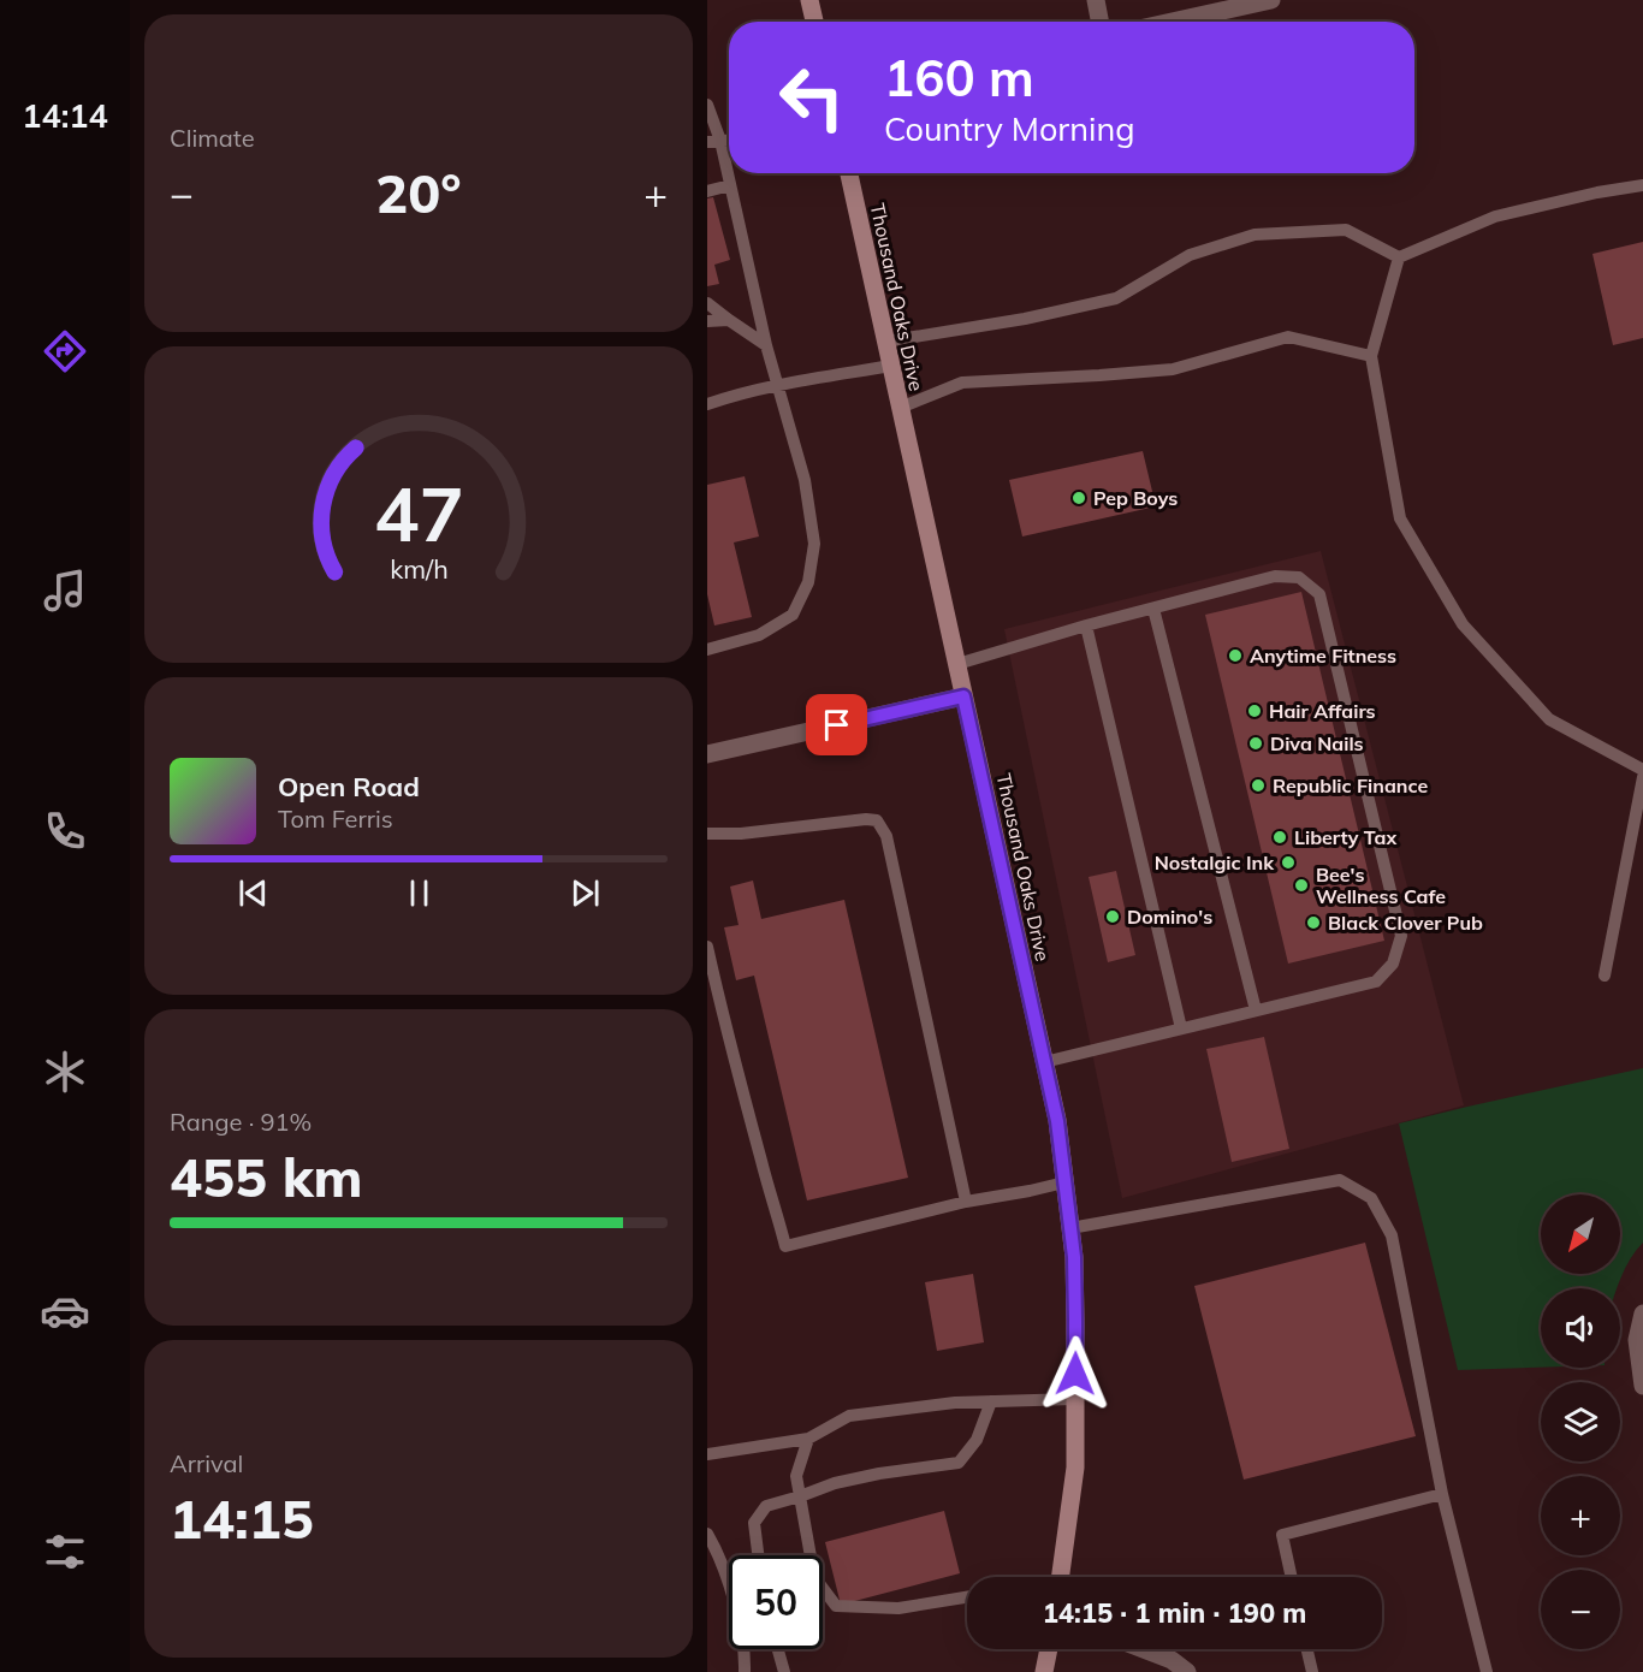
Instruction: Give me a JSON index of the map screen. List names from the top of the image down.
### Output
{
  "streets": {
    "main road": ["Thousand Oaks Drive"]
  },
  "places": [
    "Pep Boys",
    "Anytime Fitness",
    "Hair Affairs",
    "Diva Nails",
    "Republic Finance",
    "Liberty Tax",
    "Nostalgic Ink",
    "Bee's Wellness Cafe",
    "Domino's",
    "Black Clover Pub"
  ],
  "north": "bottom left",
  "page": {
    "tabs": "14:14",
    "tile": [
      "Climate",
      ["Range · 91%", "455 km"],
      ["Arrival", "14:15"]
    ],
    "turn": ["160 m", "Country Morning"],
    "heat": ["−", "20°", "+"],
    "song": ["Open Road", "Tom Ferris"],
    "map_buttons": ["+", "−"],
    "limit": "50",
    "trip": "14:15 · 1 min · 190 m",
    "gauge": ["47", "km/h"]
  }
}
